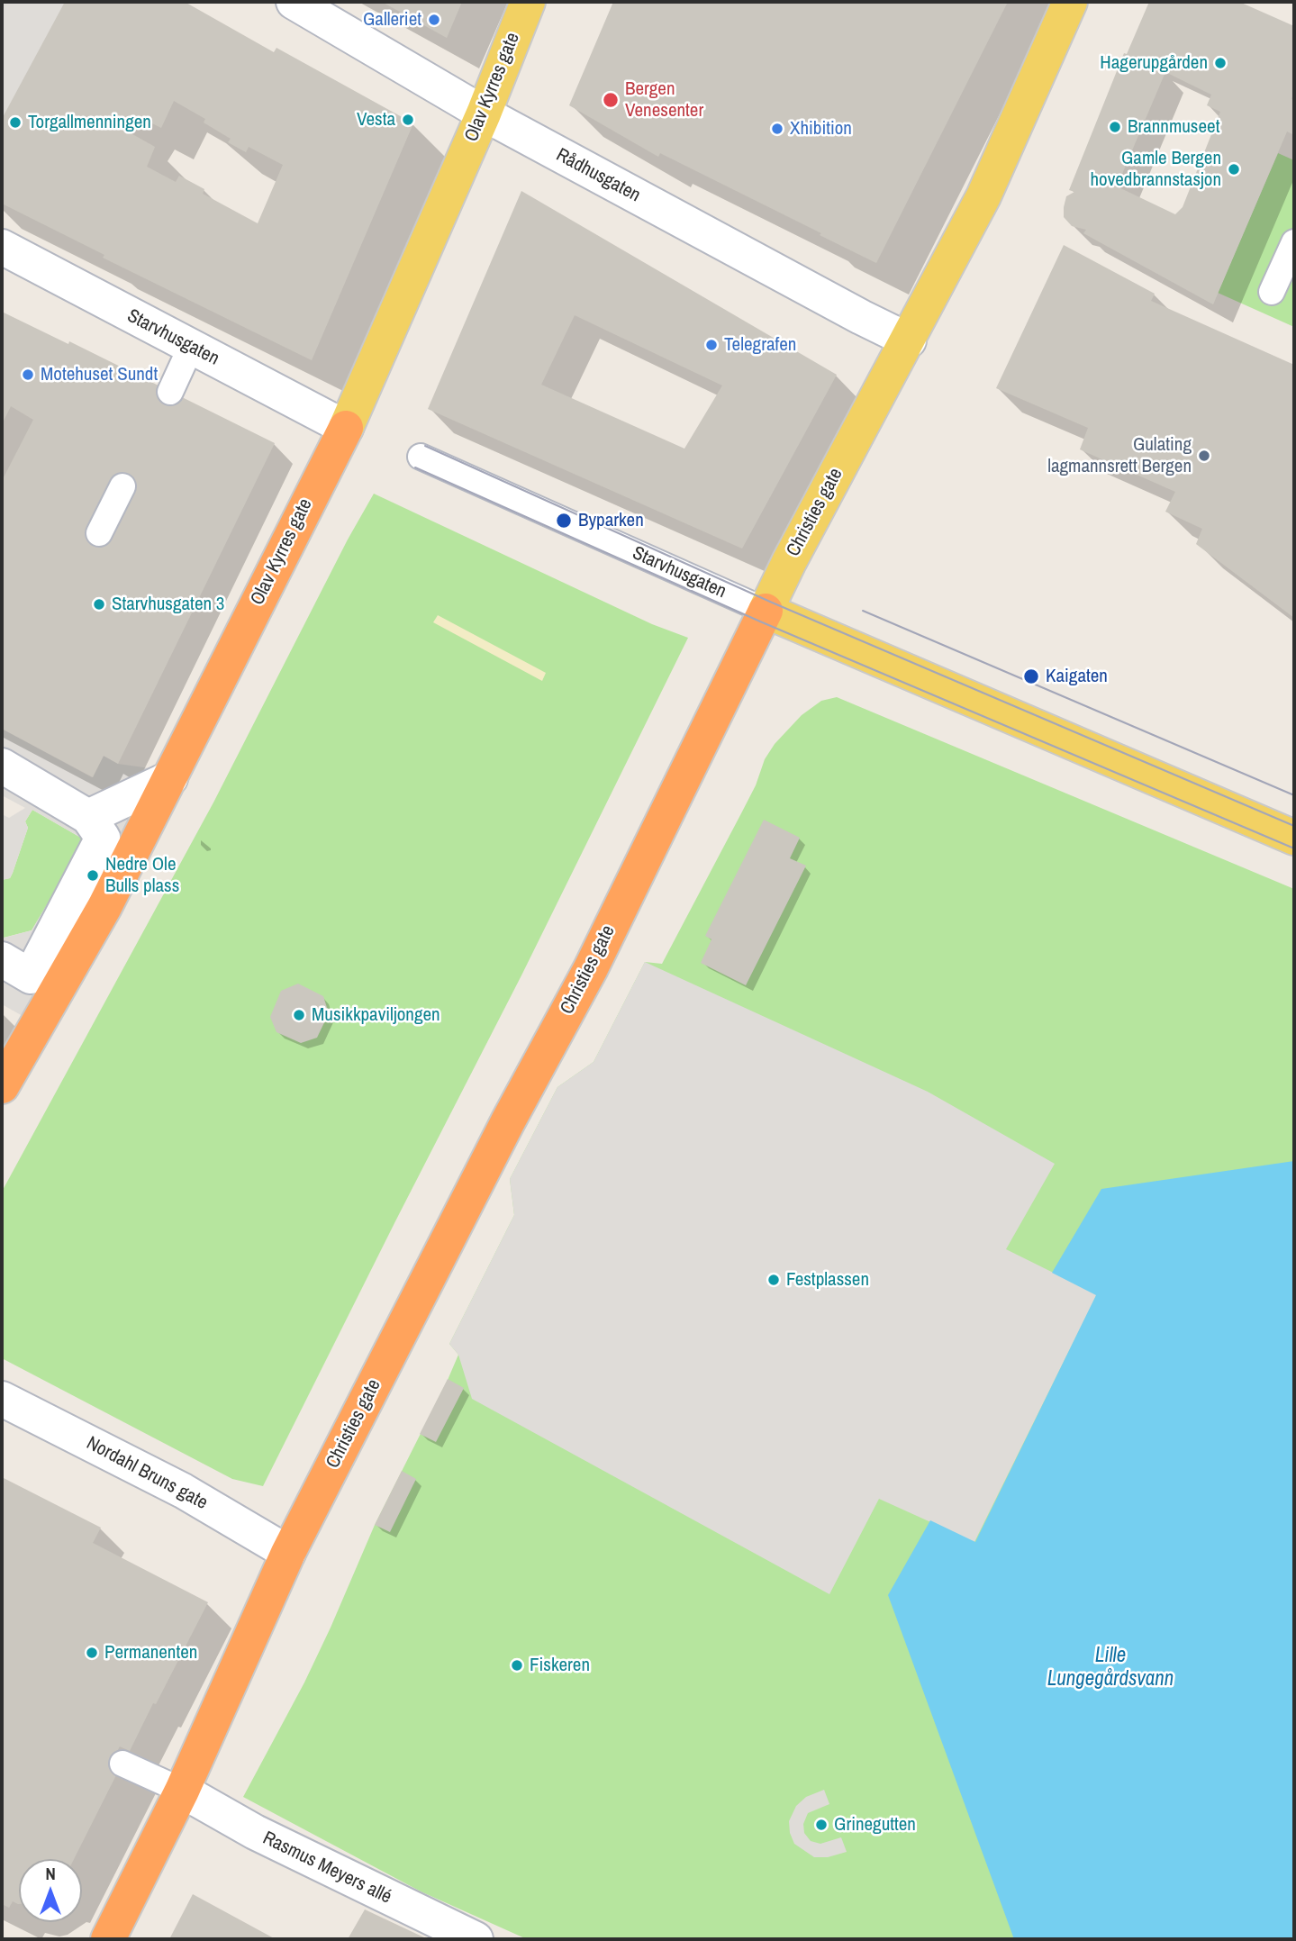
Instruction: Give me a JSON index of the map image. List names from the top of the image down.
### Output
{
  "streets": {
    "highway": ["Olav Kyrres gate", "Christies gate"],
    "street": [
      "Rådhusgaten",
      "Starvhusgaten",
      "Nordahl Bruns gate",
      "Rasmus Meyers allé"
    ]
  },
  "crossings": [
    ["Olav Kyrres gate", "Rådhusgaten"],
    ["Olav Kyrres gate", "Starvhusgaten"],
    ["Rådhusgaten", "Christies gate"],
    ["Starvhusgaten", "Christies gate"],
    ["Christies gate", "Nordahl Bruns gate"],
    ["Christies gate", "Rasmus Meyers allé"]
  ],
  "water": ["Lille Lungegårdsvann"],
  "places": [
    "Galleriet",
    "Hagerupgården",
    "Bergen Venesenter",
    "Vesta",
    "Torgallmenningen",
    "Brannmuseet",
    "Xhibition",
    "Gamle Bergen hovedbrannstasjon",
    "Telegrafen",
    "Motehuset Sundt",
    "Gulating lagmannsrett Bergen",
    "Byparken",
    "Starvhusgaten 3",
    "Kaigaten",
    "Nedre Ole Bulls plass",
    "Musikkpaviljongen",
    "Festplassen",
    "Permanenten",
    "Fiskeren",
    "Grinegutten"
  ],
  "north": "top"
}
